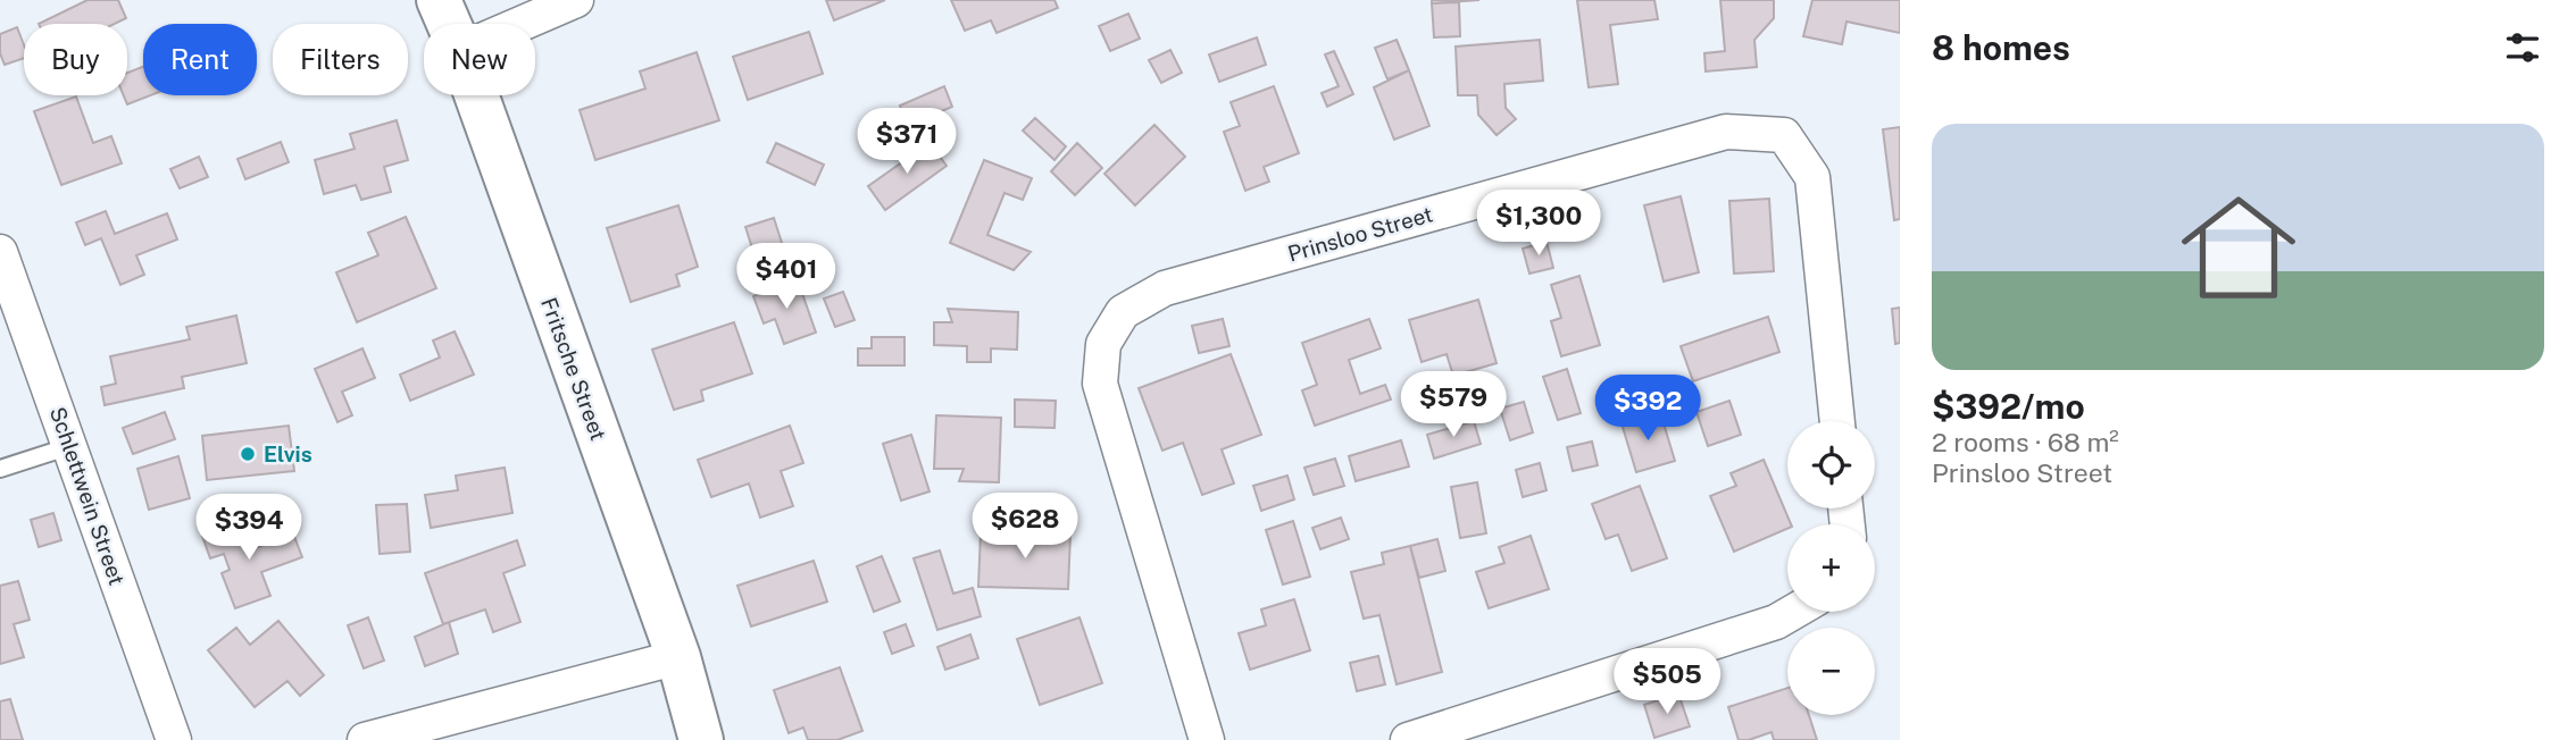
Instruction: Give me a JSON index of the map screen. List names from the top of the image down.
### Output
{
  "streets": {
    "street": ["Prinsloo Street", "Fritsche Street", "Schlettwein Street"]
  },
  "places": ["Elvis"],
  "page": {
    "heading": "8 homes",
    "chip": [
      "Buy",
      "Rent",
      "Filters",
      "New"
    ],
    "list": [
      {
        "name": "$392/mo",
        "note": "2 rooms · 68 m² · Prinsloo Street"
      }
    ],
    "price": [
      "$371",
      "$1,300",
      "$401",
      "$579",
      "$392",
      "$628",
      "$394",
      "$505"
    ],
    "map_buttons": ["+", "−"]
  }
}
